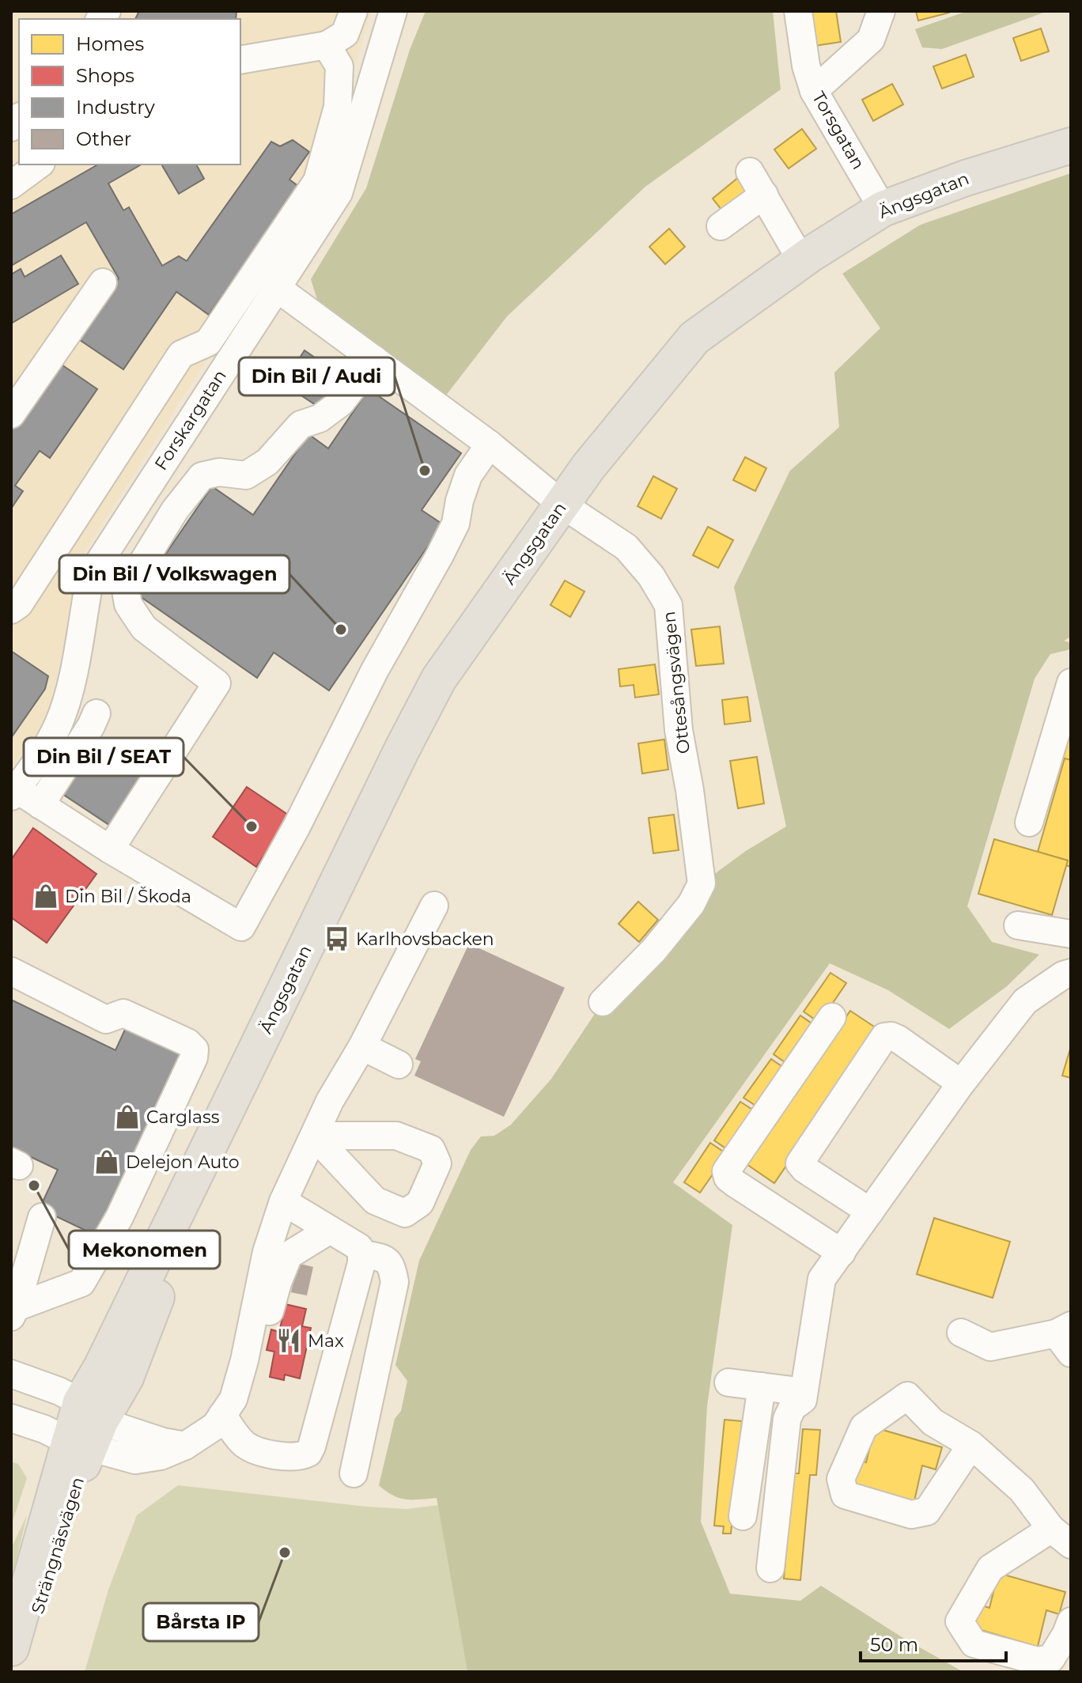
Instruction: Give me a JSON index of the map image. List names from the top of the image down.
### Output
{
  "streets": {
    "main road": ["Ängsgatan", "Strängnäsvägen"],
    "street": ["Torsgatan", "Forskargatan", "Ottesångsvägen"]
  },
  "crossings": [
    ["Torsgatan", "Ängsgatan"],
    ["Ängsgatan", "Ottesångsvägen"],
    ["Ängsgatan", "Strängnäsvägen"],
    ["Forskargatan", "Ottesångsvägen"]
  ],
  "places": {
    "other": [
      "Din Bil / Audi",
      "Din Bil / Volkswagen",
      "Din Bil / SEAT",
      "Mekonomen",
      "Bårsta IP"
    ],
    "shop": ["Din Bil / Škoda", "Carglass", "Delejon Auto"],
    "bus stop": ["Karlhovsbacken"],
    "restaurant": ["Max"]
  },
  "legend": [
    "Homes",
    "Shops",
    "Industry",
    "Other"
  ],
  "scale_bar": "50 m"
}
